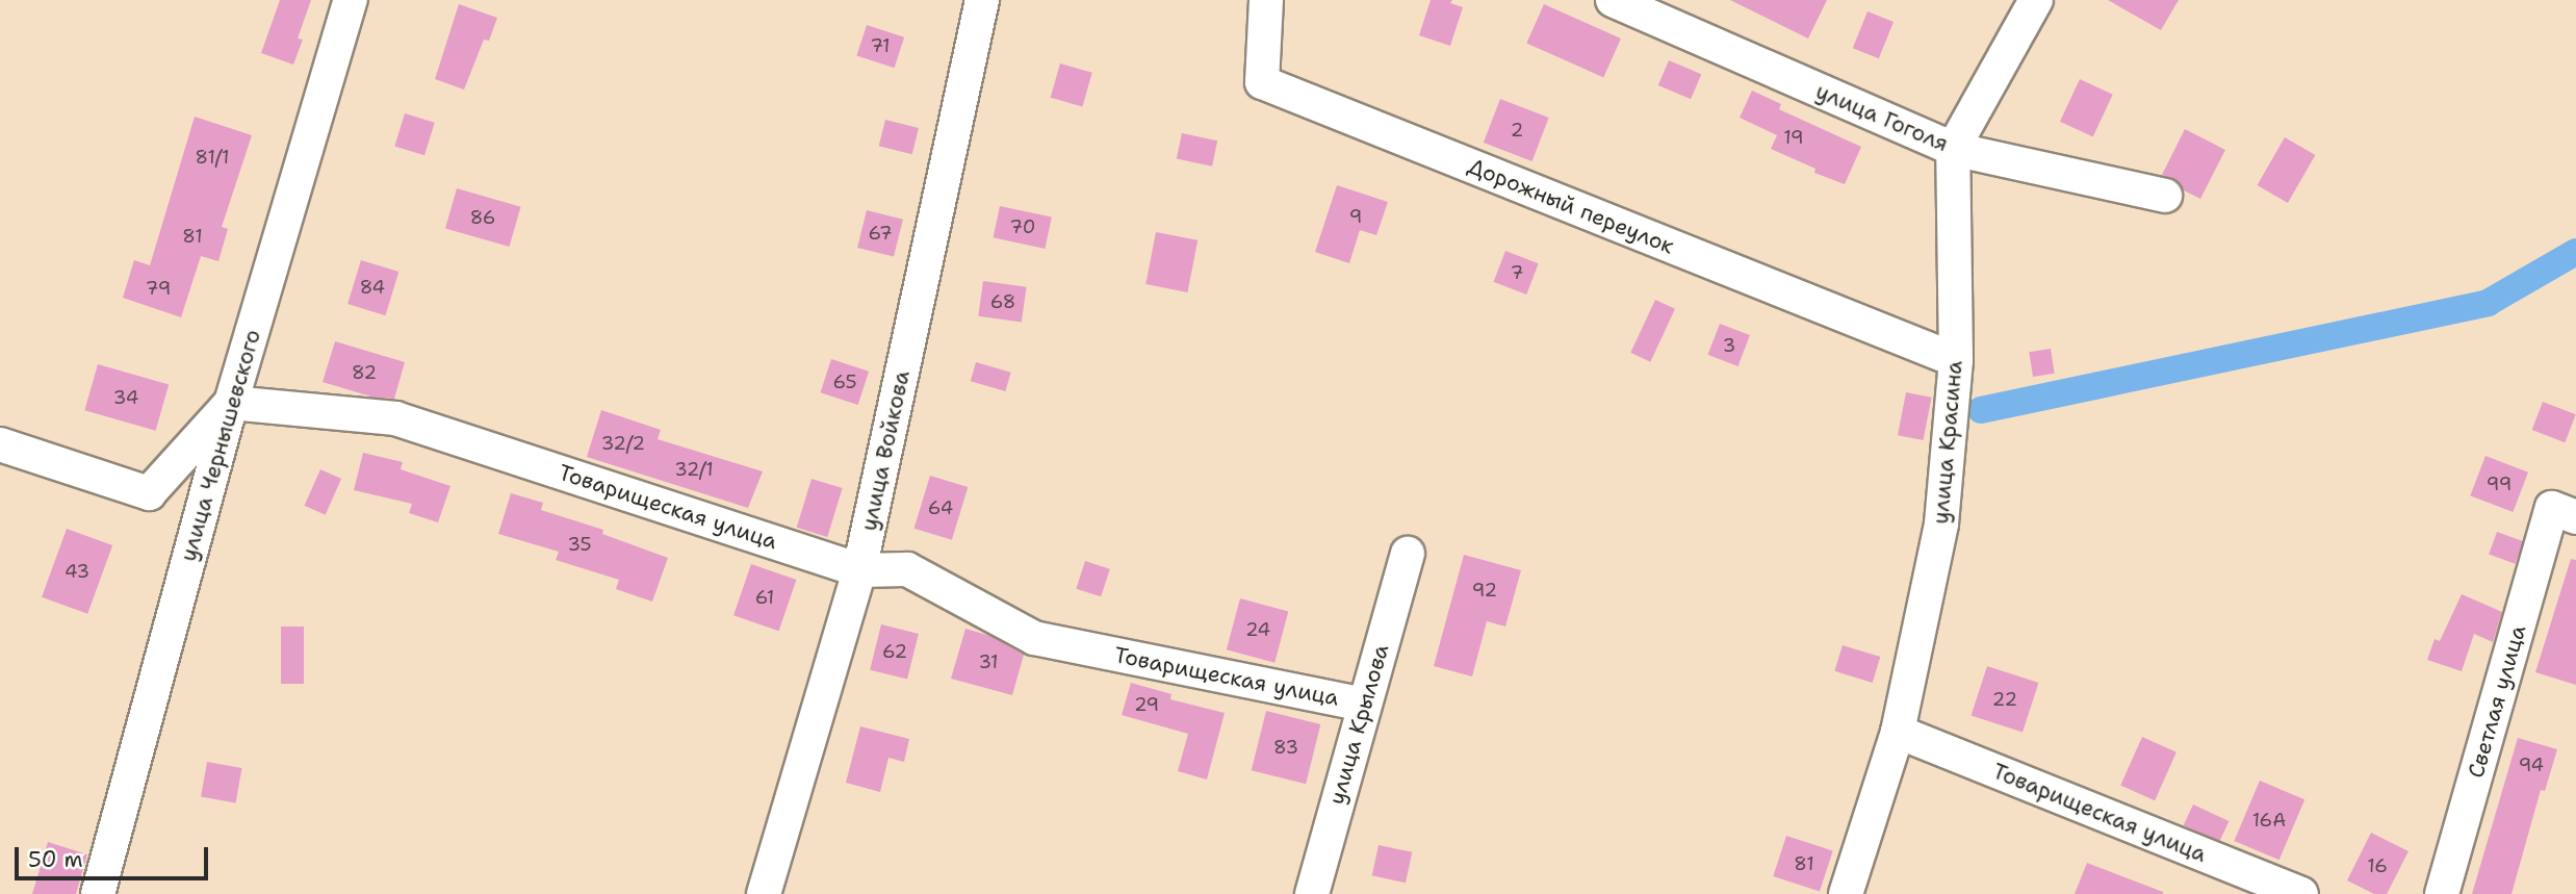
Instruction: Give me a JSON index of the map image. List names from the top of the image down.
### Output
{
  "streets": {
    "street": [
      "улица Гоголя",
      "Дорожный переулок",
      "улица Красина",
      "улица Чернышевского",
      "улица Войкова",
      "Товарищеская улица",
      "Светлая улица",
      "улица Крылова"
    ]
  },
  "crossings": [
    ["улица Гоголя", "улица Красина"],
    ["Дорожный переулок", "улица Красина"],
    ["улица Красина", "Товарищеская улица"],
    ["улица Чернышевского", "Товарищеская улица"],
    ["улица Войкова", "Товарищеская улица"],
    ["Товарищеская улица", "улица Крылова"]
  ],
  "house_numbers": [
    "71",
    "2",
    "19",
    "81/1",
    "9",
    "86",
    "70",
    "67",
    "81",
    "7",
    "84",
    "79",
    "68",
    "3",
    "82",
    "65",
    "34",
    "32/2",
    "32/1",
    "99",
    "64",
    "35",
    "43",
    "92",
    "61",
    "24",
    "62",
    "31",
    "22",
    "29",
    "83",
    "94",
    "16А",
    "81",
    "16"
  ],
  "scale_bar": "50 m"
}
